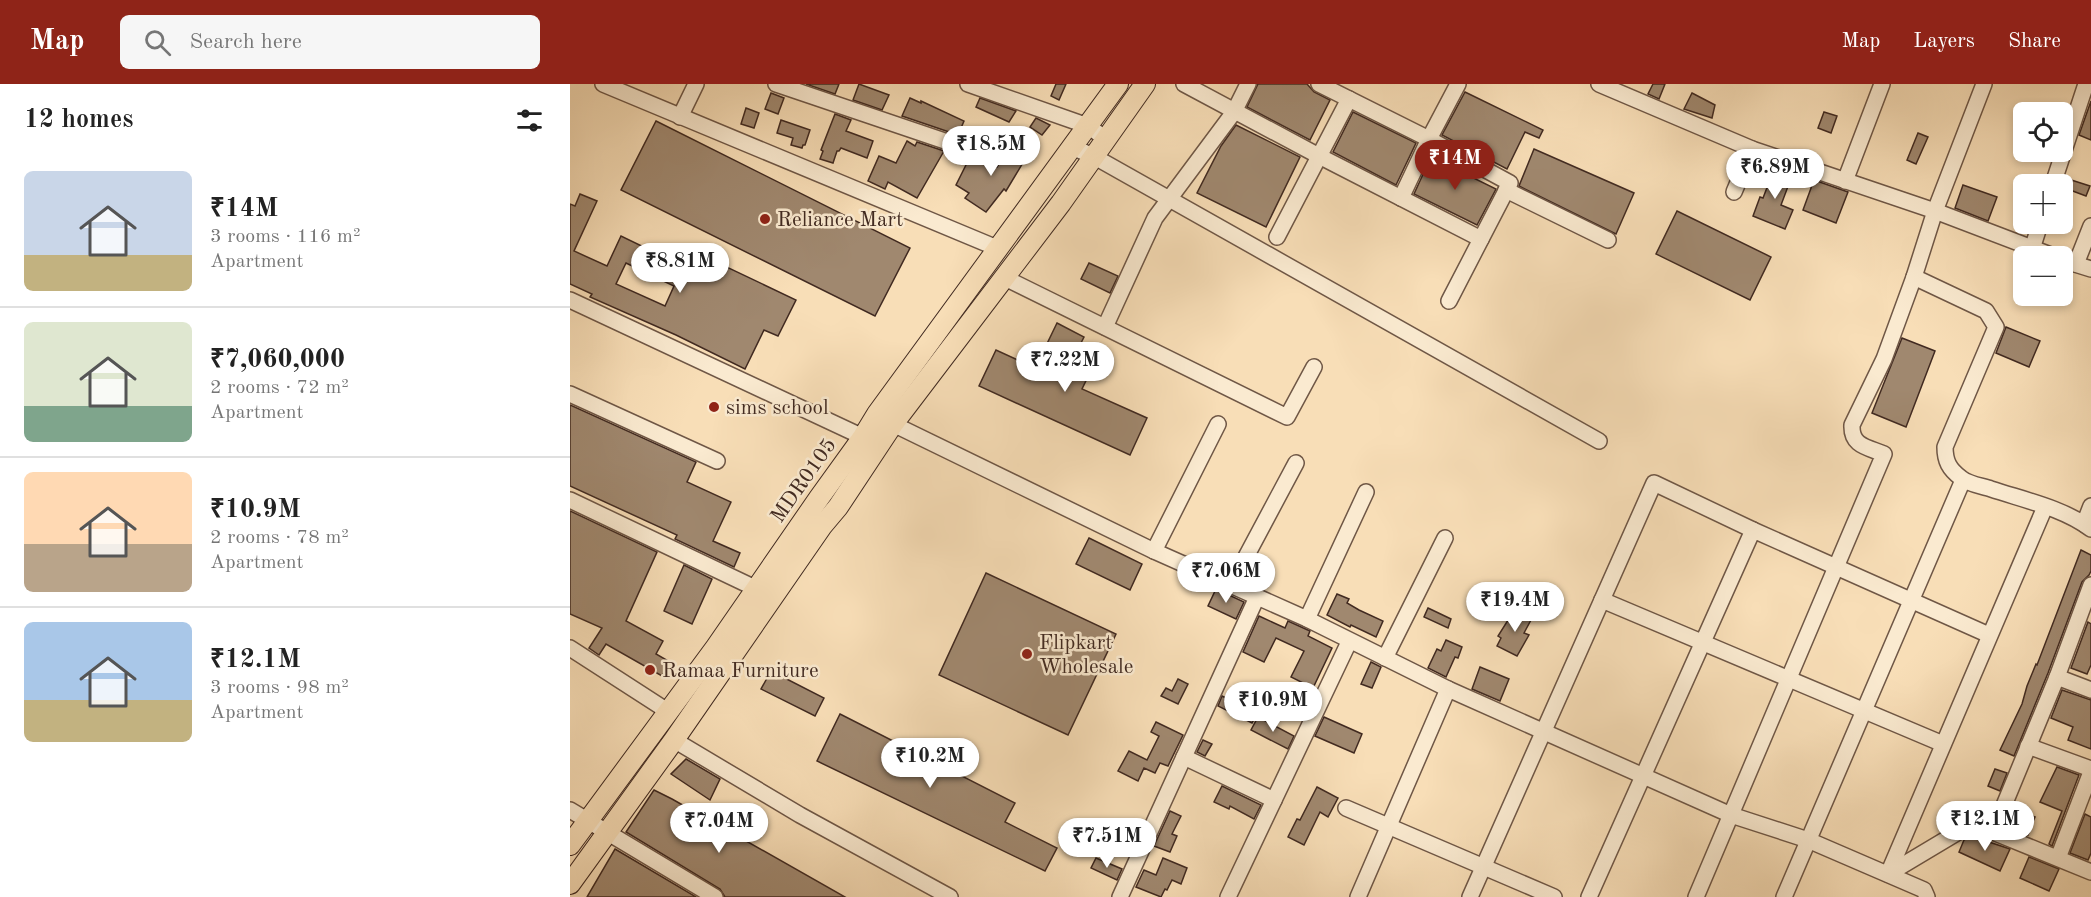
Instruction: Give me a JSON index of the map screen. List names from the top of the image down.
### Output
{
  "streets": {
    "main road": ["MDR0105"]
  },
  "places": [
    "Reliance Mart",
    "sims school",
    "Flipkart Wholesale",
    "Ramaa Furniture"
  ],
  "page": {
    "header": "Map",
    "search": "Search here",
    "nav": ["Map", "Layers", "Share"],
    "heading": "12 homes",
    "map_buttons": ["+", "−"],
    "price": [
      "₹18.5M",
      "₹14M",
      "₹6.89M",
      "₹8.81M",
      "₹7.22M",
      "₹7.06M",
      "₹19.4M",
      "₹10.9M",
      "₹10.2M",
      "₹12.1M",
      "₹7.04M",
      "₹7.51M"
    ],
    "list": [
      {
        "name": "₹14M",
        "note": "3 rooms · 116 m² · Apartment"
      },
      {
        "name": "₹7,060,000",
        "note": "2 rooms · 72 m² · Apartment"
      },
      {
        "name": "₹10.9M",
        "note": "2 rooms · 78 m² · Apartment"
      },
      {
        "name": "₹12.1M",
        "note": "3 rooms · 98 m² · Apartment"
      }
    ]
  }
}
